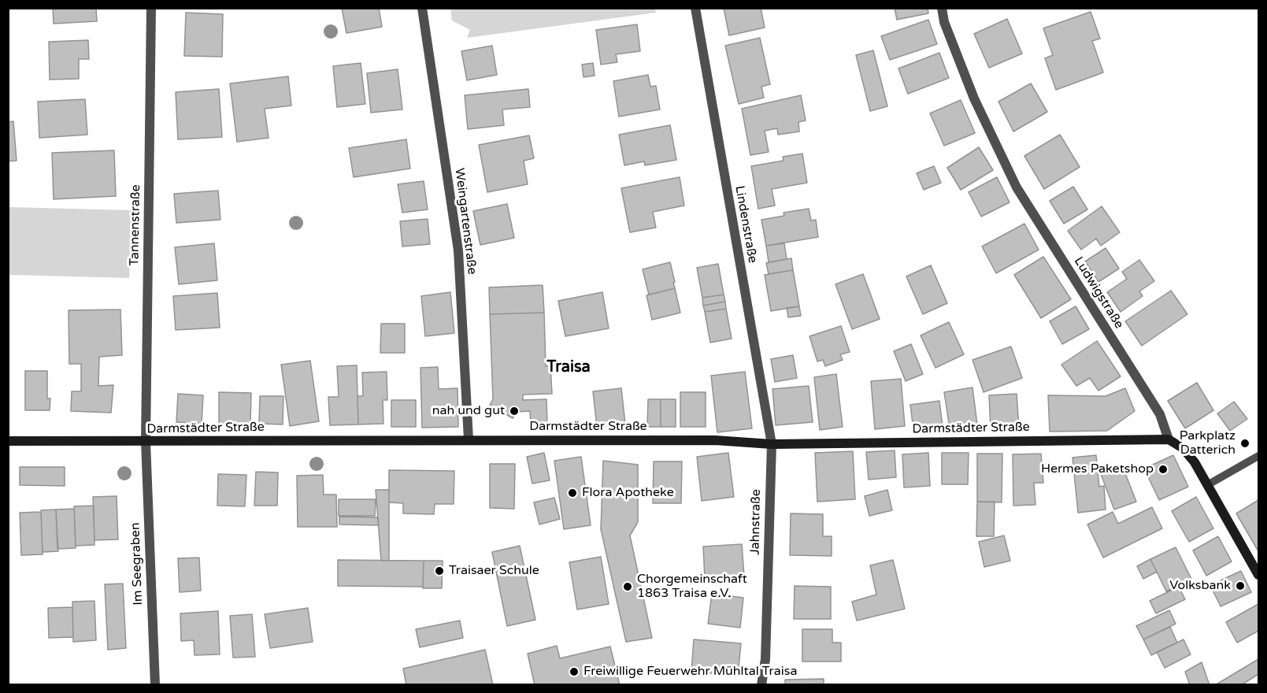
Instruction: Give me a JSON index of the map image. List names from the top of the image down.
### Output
{
  "streets": {
    "street": [
      "Weingartenstraße",
      "Lindenstraße",
      "Tannenstraße",
      "Ludwigstraße",
      "Darmstädter Straße",
      "Jahnstraße",
      "Im Seegraben"
    ]
  },
  "crossings": [
    ["Weingartenstraße", "Darmstädter Straße"],
    ["Lindenstraße", "Darmstädter Straße"],
    ["Lindenstraße", "Jahnstraße"],
    ["Tannenstraße", "Darmstädter Straße"],
    ["Tannenstraße", "Im Seegraben"],
    ["Ludwigstraße", "Darmstädter Straße"],
    ["Darmstädter Straße", "Jahnstraße"],
    ["Darmstädter Straße", "Im Seegraben"]
  ],
  "districts": ["Traisa"],
  "places": [
    "nah und gut",
    "Parkplatz Datterich",
    "Hermes Paketshop",
    "Flora Apotheke",
    "Traisaer Schule",
    "Volksbank",
    "Chorgemeinschaft 1863 Traisa e.V.",
    "Freiwillige Feuerwehr Mühltal Traisa"
  ]
}
